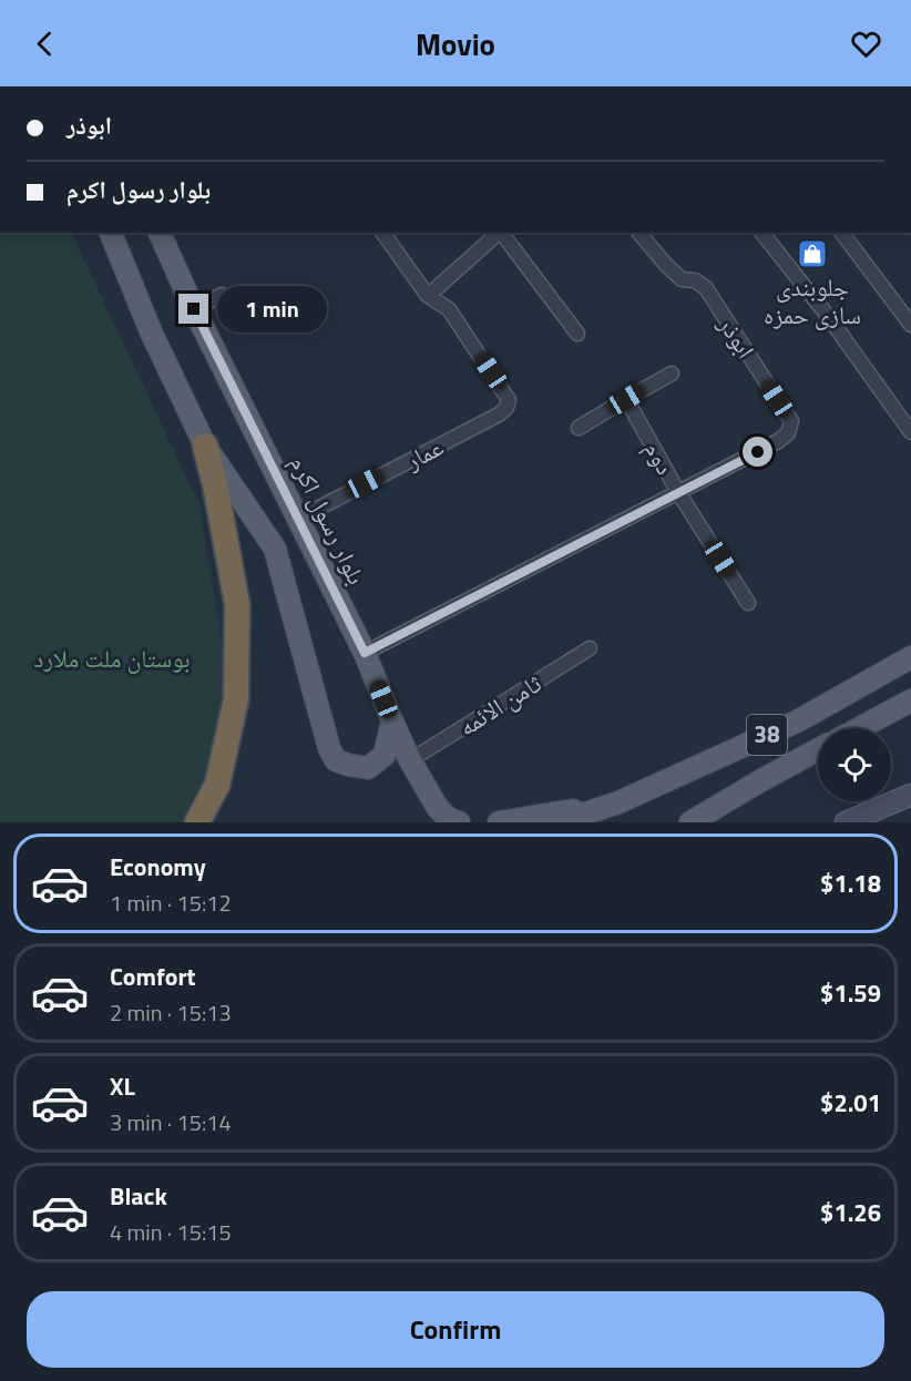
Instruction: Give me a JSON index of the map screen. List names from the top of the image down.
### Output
{
  "streets": {
    "main road": ["بلوار رسول اکرم", "38"],
    "street": [
      "ابوذر",
      "عمار",
      "دوم",
      "ثامن الائمه"
    ]
  },
  "crossings": [
    ["ابوذر", "دوم"],
    ["ابوذر", "بلوار رسول اکرم"],
    ["عمار", "بلوار رسول اکرم"],
    ["بلوار رسول اکرم", "ثامن الائمه"]
  ],
  "parks": ["بوستان ملت ملارد"],
  "places": {
    "shop": ["جلوبندی سازی حمزه"]
  },
  "page": {
    "header": "Movio",
    "banner": ["ابوذر", "بلوار رسول اکرم"],
    "bubble": "1 min",
    "list": [
      {
        "name": "Economy",
        "note": "1 min · 15:12",
        "value": "$1.18"
      },
      {
        "name": "Comfort",
        "note": "2 min · 15:13",
        "value": "$1.59"
      },
      {
        "name": "XL",
        "note": "3 min · 15:14",
        "value": "$2.01"
      },
      {
        "name": "Black",
        "note": "4 min · 15:15",
        "value": "$1.26"
      }
    ],
    "buttons": "Confirm"
  }
}
